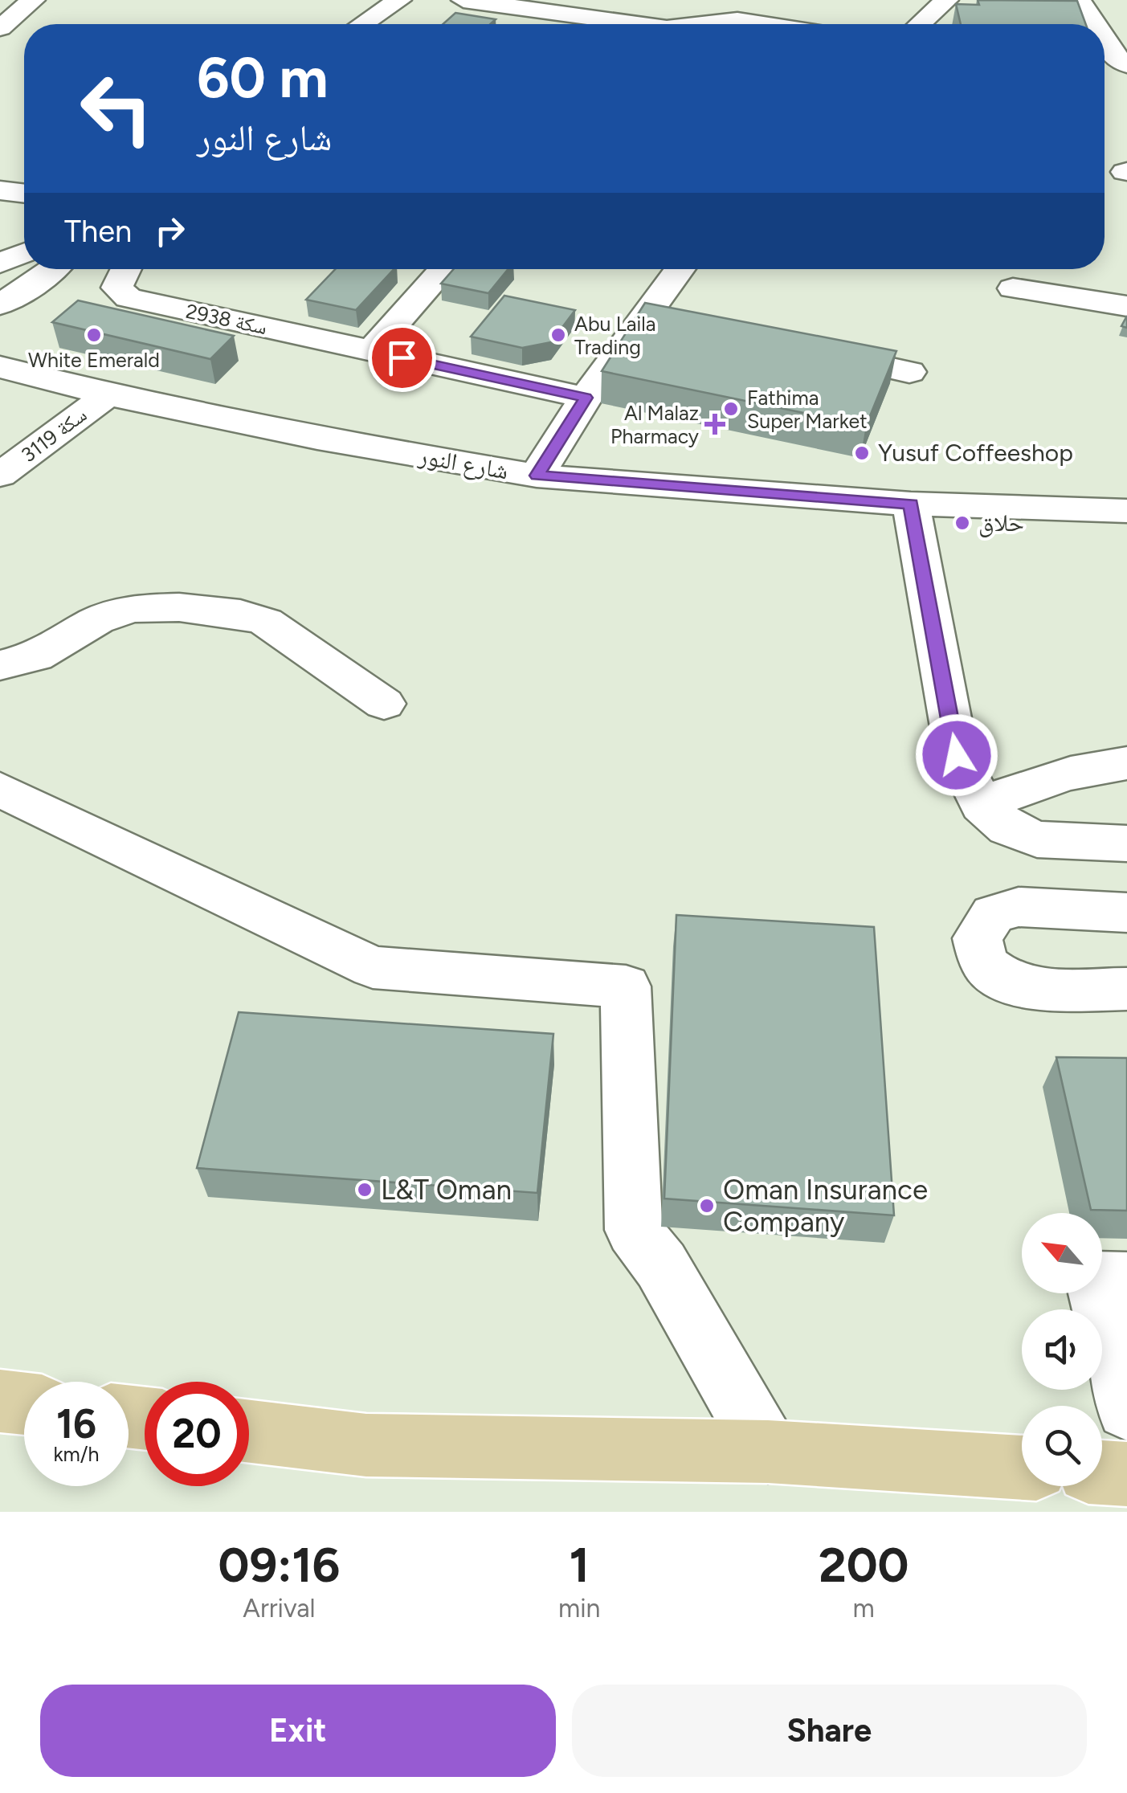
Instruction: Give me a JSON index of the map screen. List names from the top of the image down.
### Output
{
  "streets": {
    "street": ["سكة 2938", "سكة 3119", "شارع النور"]
  },
  "crossings": [
    ["سكة 3119", "شارع النور"]
  ],
  "places": {
    "other": [
      "White Emerald",
      "Abu Laila Trading",
      "Fathima Super Market",
      "Yusuf Coffeeshop",
      "حلاق",
      "L&T Oman",
      "Oman Insurance Company"
    ],
    "health": ["Al Malaz Pharmacy"]
  },
  "north": "top left",
  "page": {
    "turn": ["60 m", "شارع النور"],
    "then": "Then",
    "speed": "16 km/h",
    "limit": "20",
    "eta": [
      "09:16",
      "Arrival",
      "1",
      "min",
      "200",
      "m"
    ],
    "buttons": ["Exit", "Share"]
  }
}
